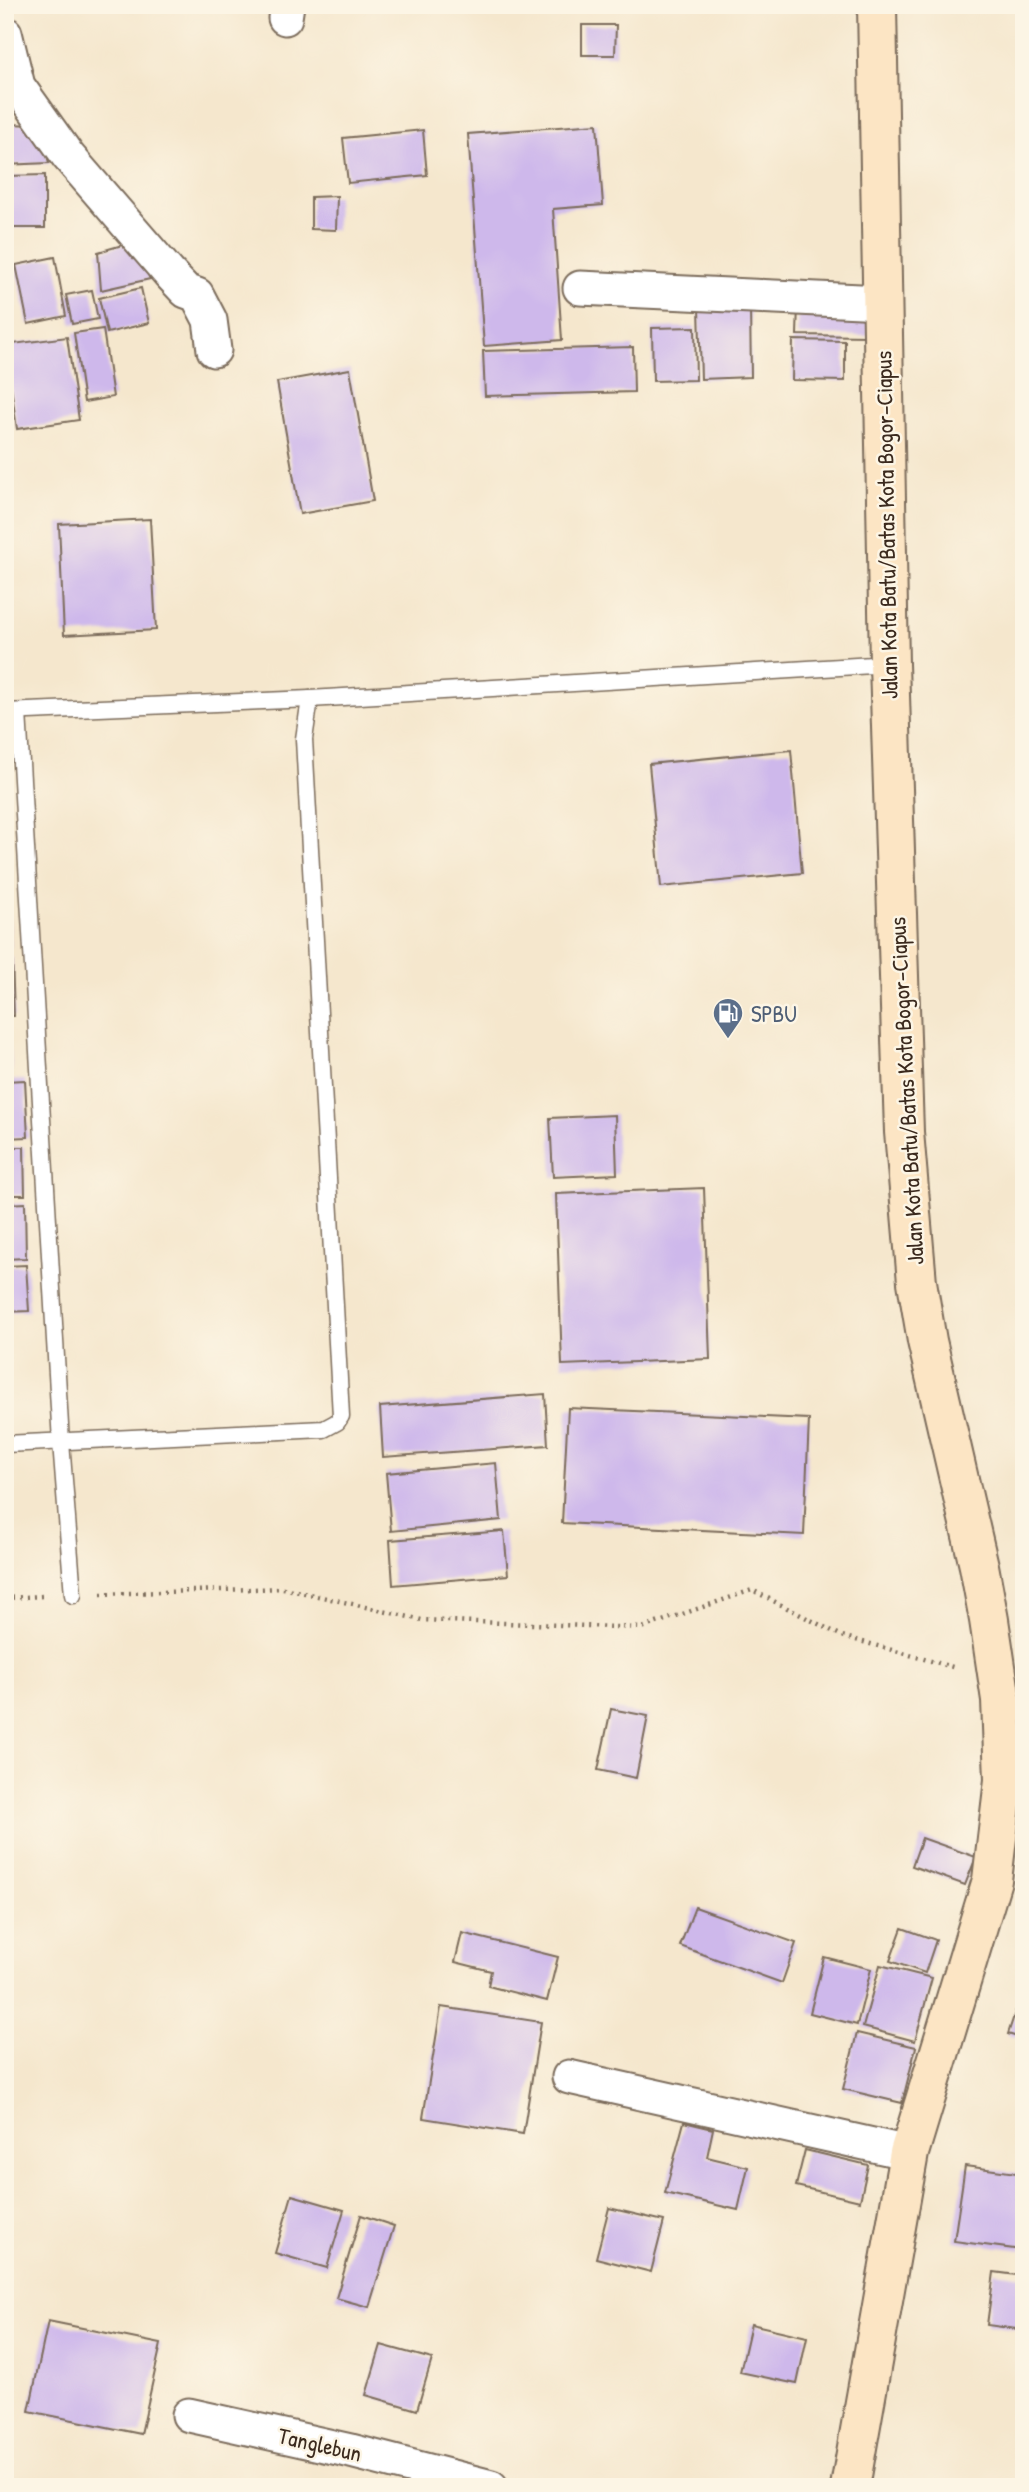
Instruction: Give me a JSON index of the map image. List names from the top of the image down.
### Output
{
  "streets": {
    "main road": ["Jalan Kota Batu/Batas Kota Bogor–Ciapus"],
    "street": ["Tanglebun"]
  },
  "places": {
    "fuel station": ["SPBU"]
  }
}
